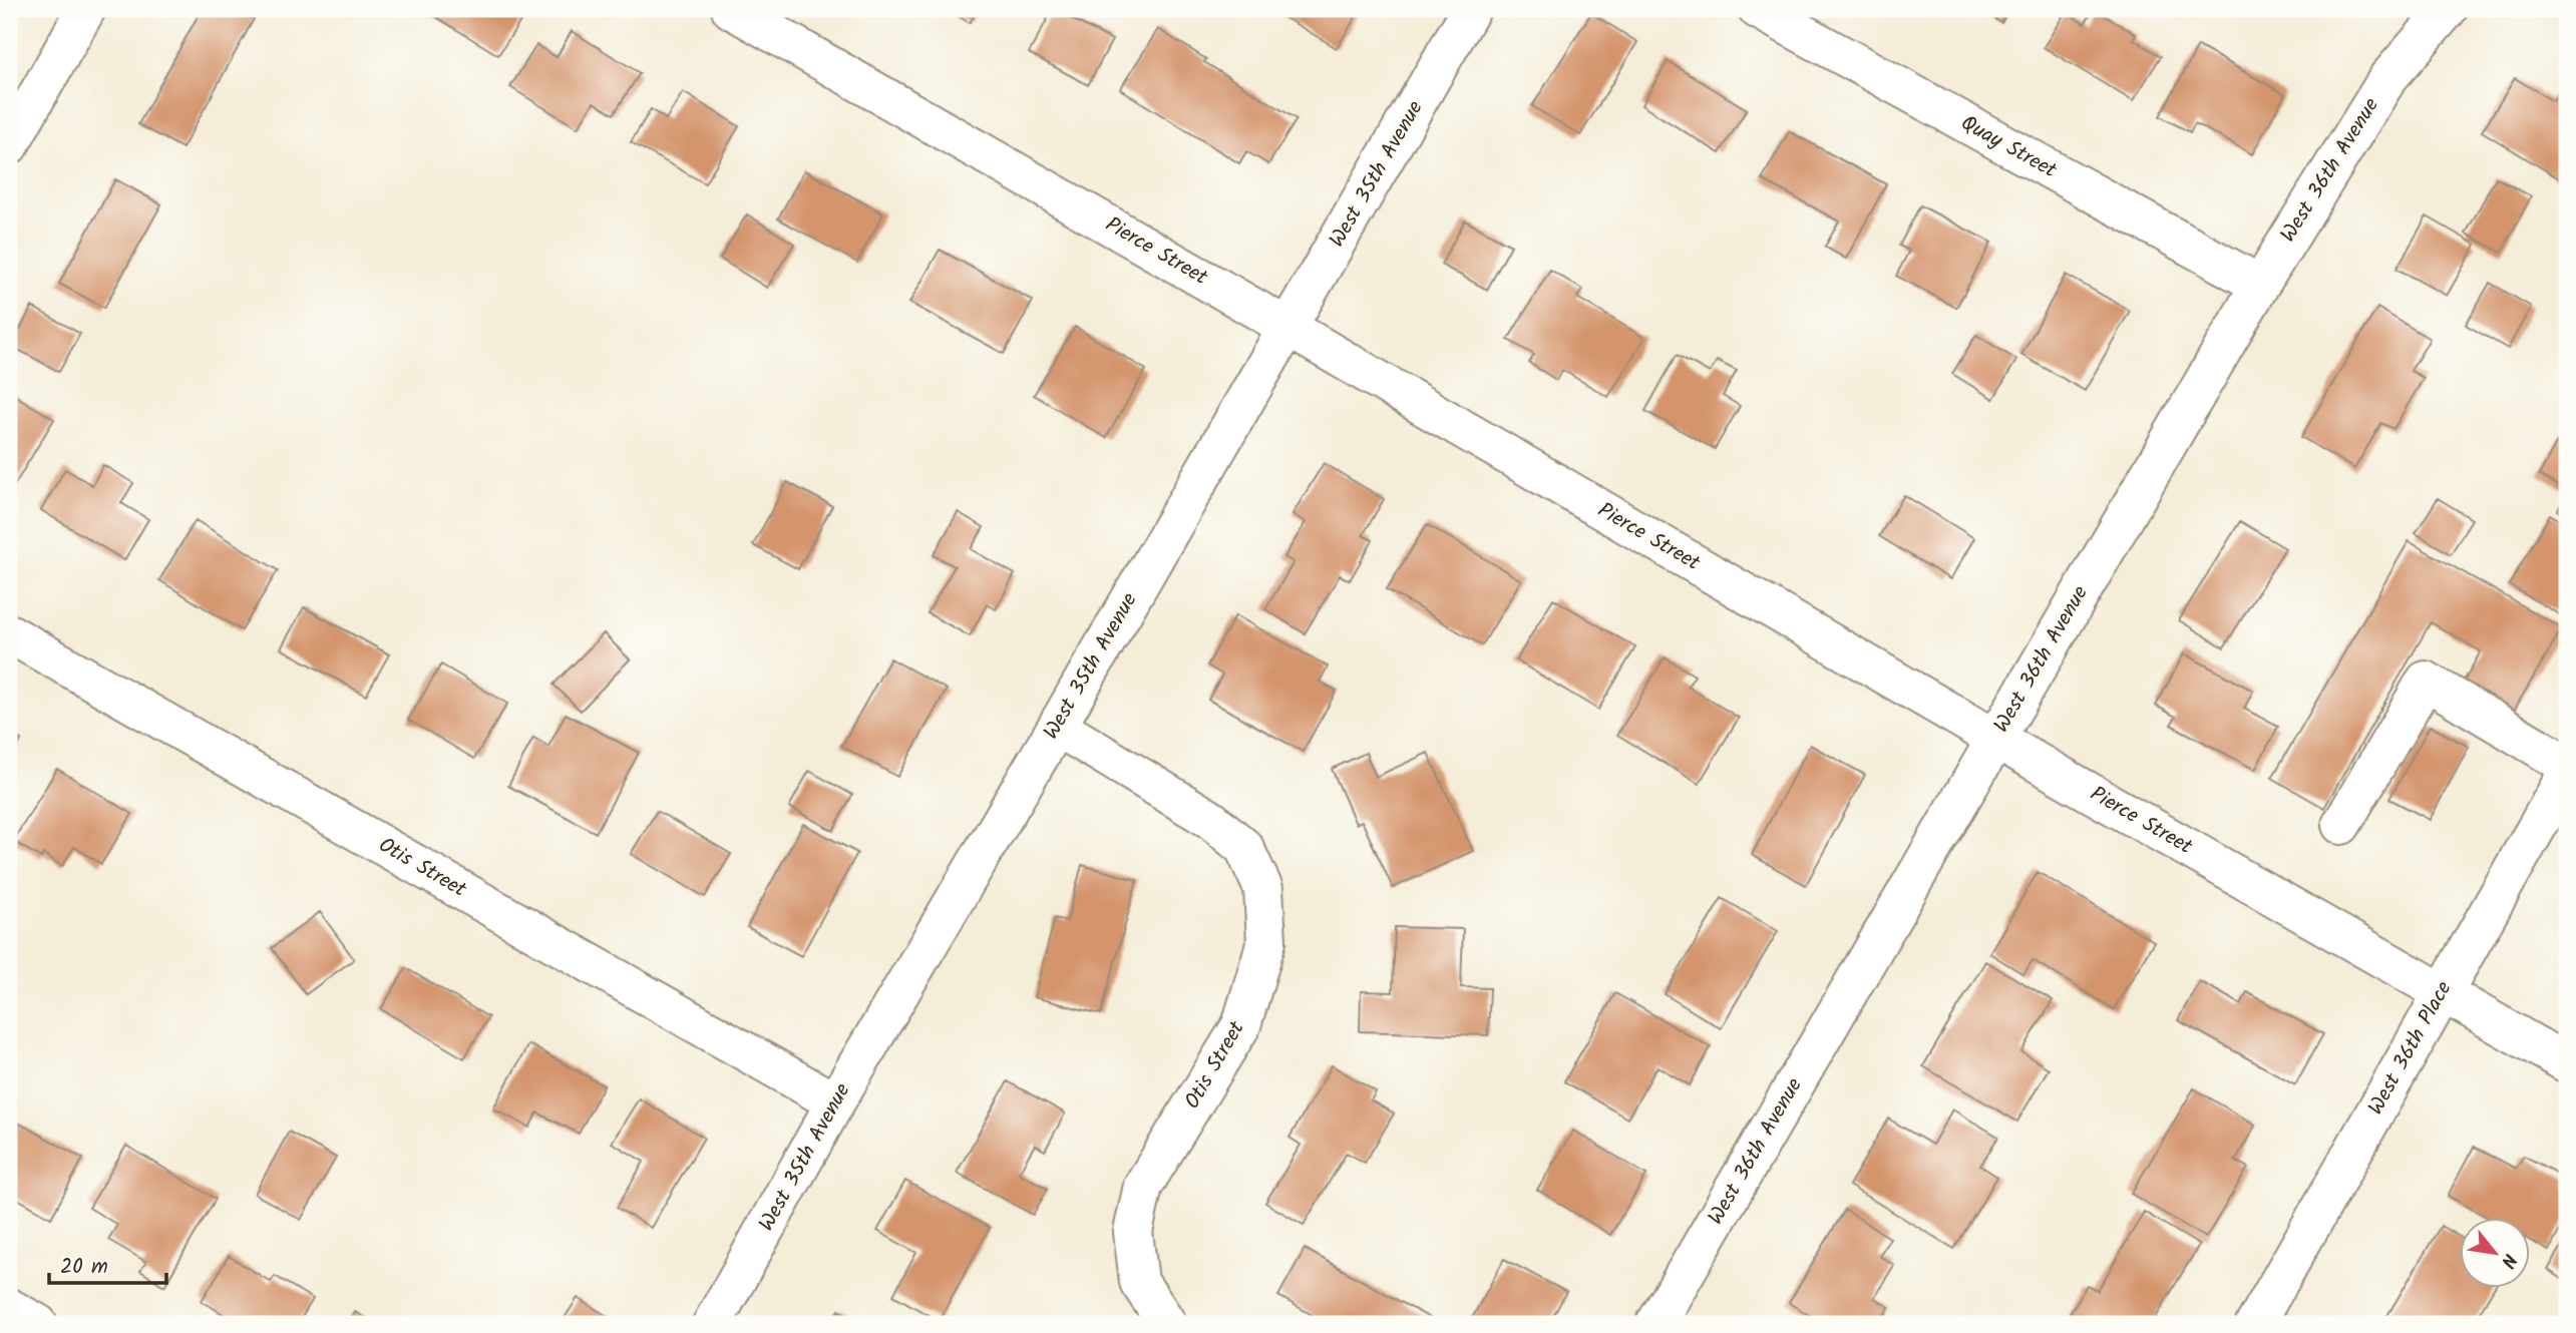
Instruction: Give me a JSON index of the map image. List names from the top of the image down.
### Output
{
  "streets": {
    "street": [
      "Quay Street",
      "West 36th Avenue",
      "West 35th Avenue",
      "Pierce Street",
      "Otis Street",
      "West 36th Place"
    ]
  },
  "crossings": [
    ["Quay Street", "West 36th Avenue"],
    ["West 36th Avenue", "Pierce Street"],
    ["West 35th Avenue", "Pierce Street"],
    ["West 35th Avenue", "Otis Street"],
    ["Pierce Street", "West 36th Place"]
  ],
  "scale_bar": "20 m",
  "north": "bottom right"
}
